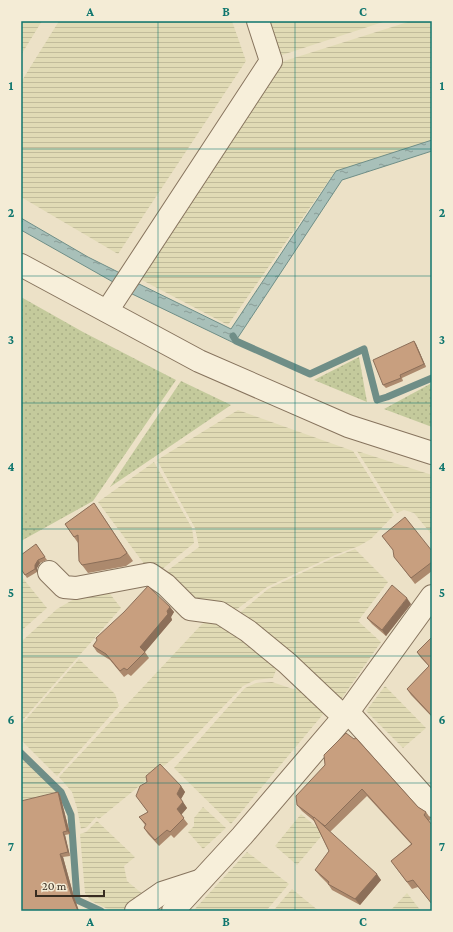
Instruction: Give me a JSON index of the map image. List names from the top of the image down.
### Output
{
  "scale_bar": "20 m",
  "grid": {
    "columns": ["A", "B", "C"],
    "rows": [
      "1",
      "2",
      "3",
      "4",
      "5",
      "6",
      "7"
    ]
  }
}
